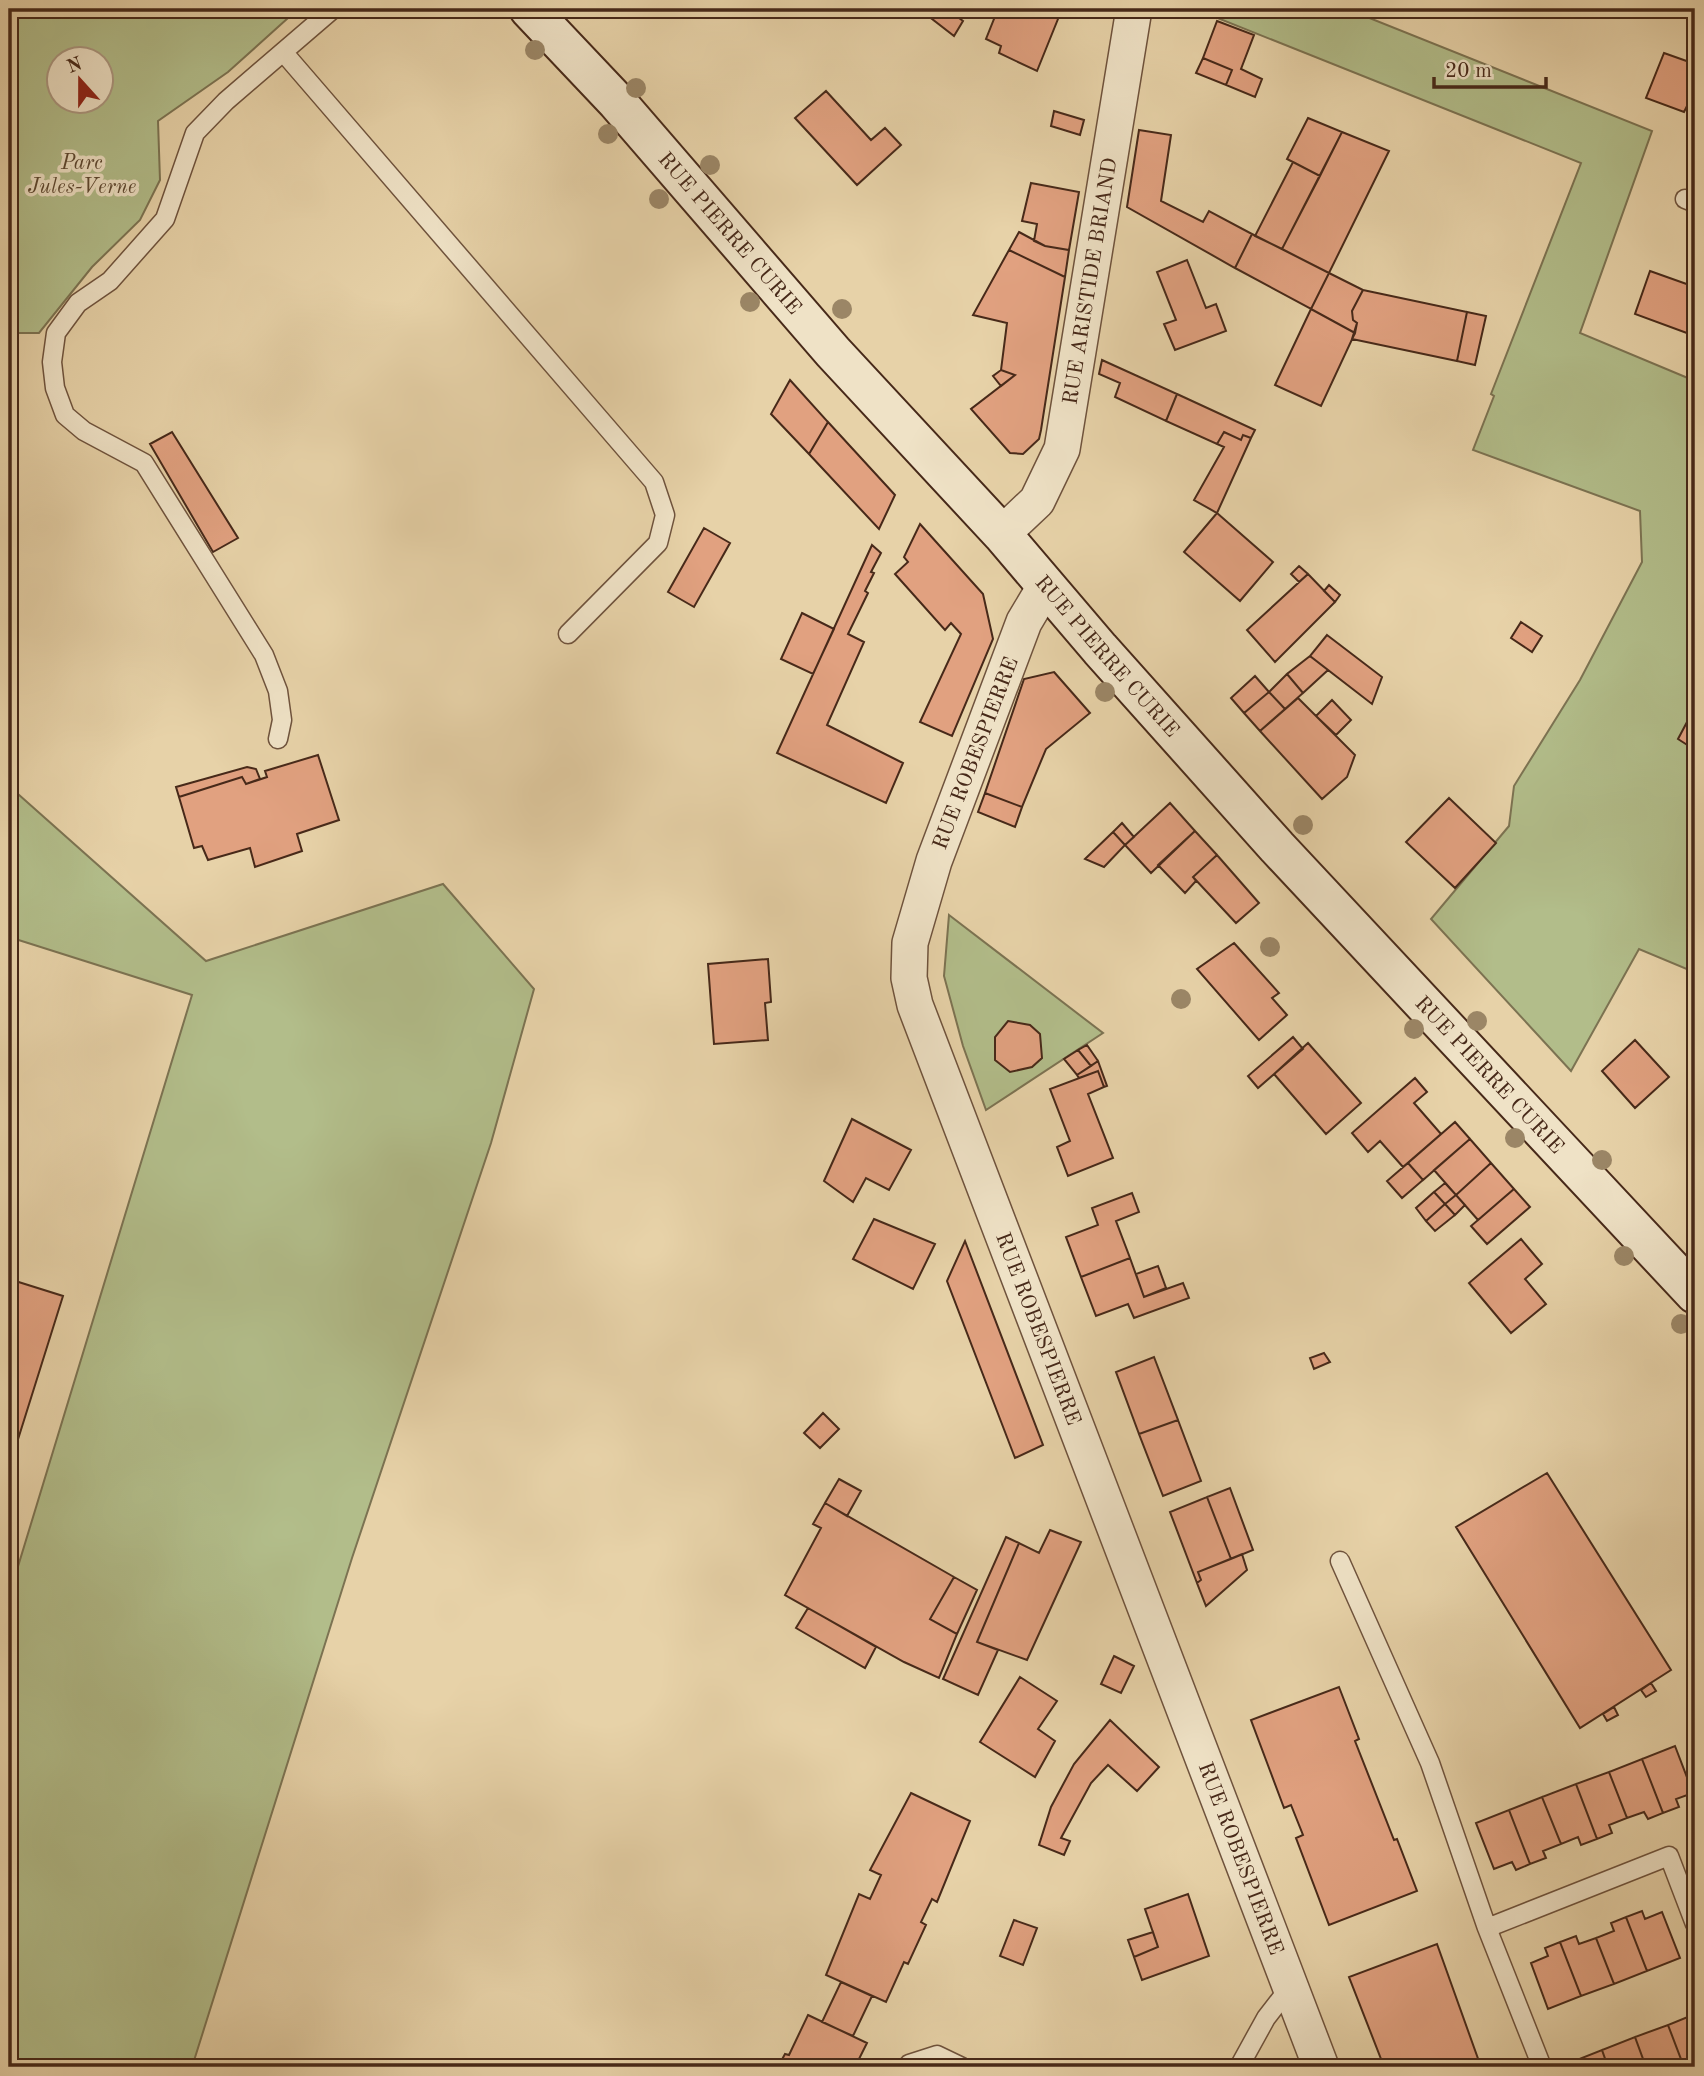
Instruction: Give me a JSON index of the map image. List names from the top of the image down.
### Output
{
  "streets": {
    "main road": ["RUE PIERRE CURIE"],
    "street": ["RUE ARISTIDE BRIAND", "RUE ROBESPIERRE"]
  },
  "crossings": [
    ["RUE PIERRE CURIE", "RUE ARISTIDE BRIAND"],
    ["RUE PIERRE CURIE", "RUE ROBESPIERRE"]
  ],
  "parks": ["Parc Jules-Verne"],
  "scale_bar": "20 m",
  "north": "top"
}
